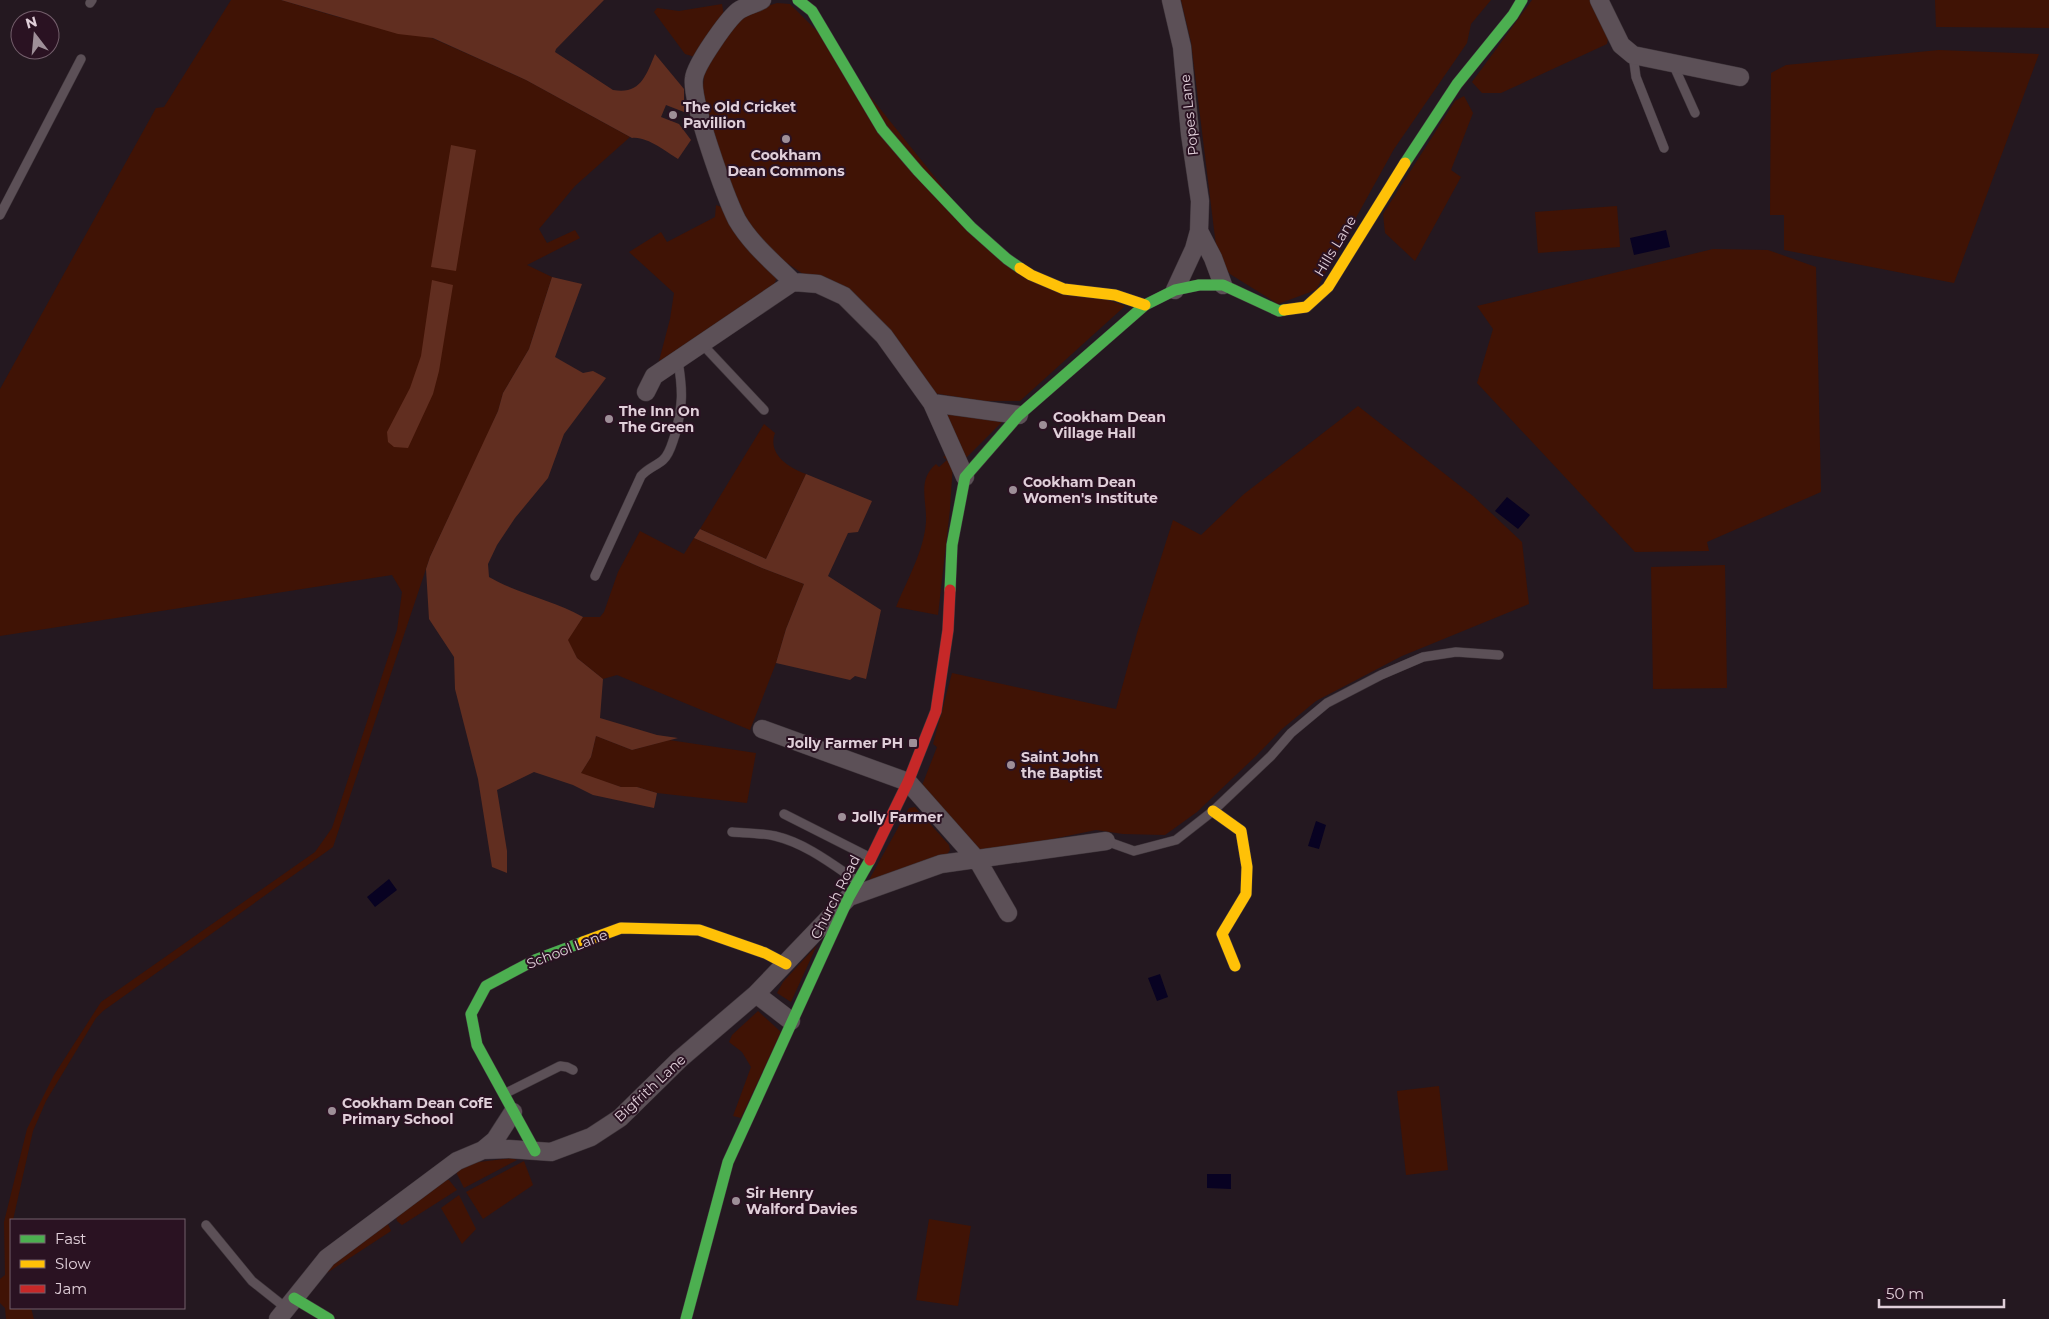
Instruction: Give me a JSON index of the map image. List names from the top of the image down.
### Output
{
  "streets": {
    "street": [
      "Popes Lane",
      "Hills Lane",
      "Church Road",
      "School Lane",
      "Bigfrith Lane"
    ]
  },
  "crossings": [
    ["Popes Lane", "Hills Lane"],
    ["Hills Lane", "Church Road"],
    ["Church Road", "Bigfrith Lane"],
    ["School Lane", "Bigfrith Lane"]
  ],
  "places": {
    "other": [
      "The Old Cricket Pavillion",
      "Cookham Dean Commons",
      "The Inn On The Green",
      "Cookham Dean Village Hall",
      "Cookham Dean Women's Institute",
      "Saint John the Baptist",
      "Jolly Farmer",
      "Cookham Dean CofE Primary School",
      "Sir Henry Walford Davies"
    ],
    "transit": ["Jolly Farmer PH"]
  },
  "legend": ["Fast", "Slow", "Jam"],
  "scale_bar": "50 m",
  "north": "top"
}
